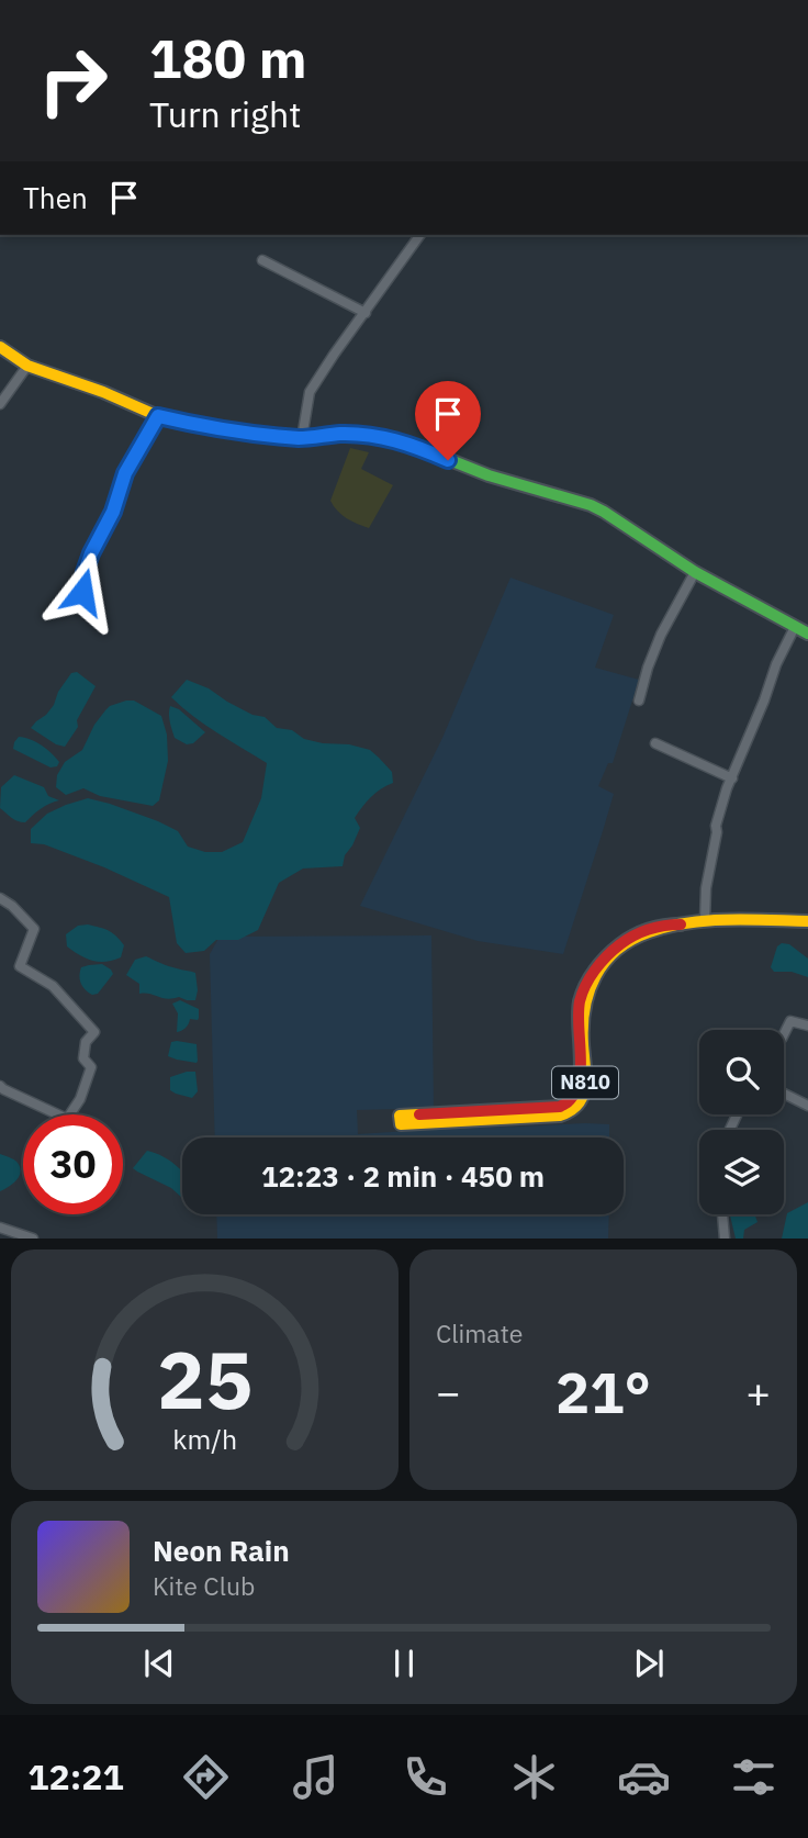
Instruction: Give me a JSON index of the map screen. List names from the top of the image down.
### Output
{
  "streets": {
    "main road": ["N810"]
  },
  "page": {
    "turn": ["180 m", "Turn right"],
    "then": "Then",
    "limit": "30",
    "trip": "12:23 · 2 min · 450 m",
    "tile": "Climate",
    "heat": ["−", "21°", "+"],
    "song": ["Neon Rain", "Kite Club"],
    "tabs": "12:21",
    "gauge": ["25", "km/h"]
  }
}
